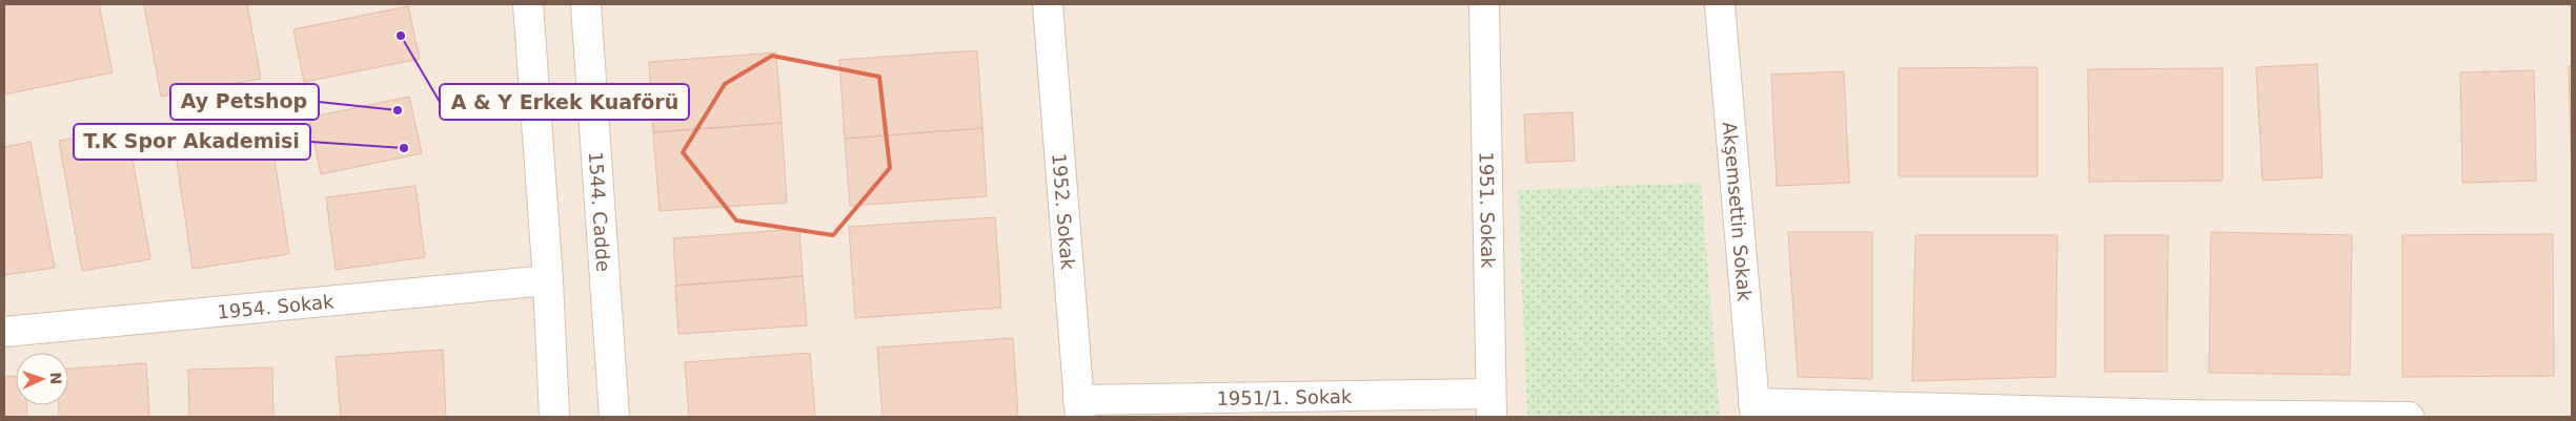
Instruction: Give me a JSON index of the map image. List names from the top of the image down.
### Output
{
  "streets": {
    "street": [
      "1544. Cadde",
      "1952. Sokak",
      "1951. Sokak",
      "Akşemsettin Sokak",
      "1954. Sokak",
      "1951/1. Sokak"
    ]
  },
  "crossings": [
    ["1952. Sokak", "1951/1. Sokak"],
    ["1951. Sokak", "1951/1. Sokak"]
  ],
  "places": ["A & Y Erkek Kuaförü", "Ay Petshop", "T.K Spor Akademisi"],
  "north": "right"
}
